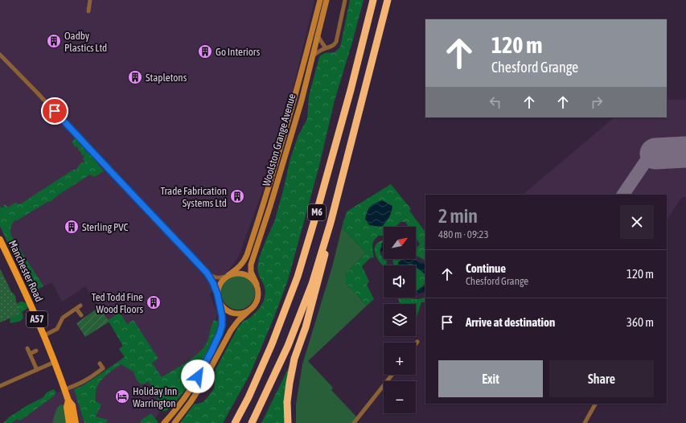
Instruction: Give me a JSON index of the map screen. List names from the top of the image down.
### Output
{
  "streets": {
    "highway": ["M6"],
    "main road": ["Woolston Grange Avenue", "Manchester Road", "A57"]
  },
  "places": {
    "building": [
      "Oadby Plastics Ltd",
      "Go Interiors",
      "Stapletons",
      "Trade Fabrication Systems Ltd",
      "Sterling PVC",
      "Ted Todd Fine Wood Floors"
    ],
    "hotel": ["Holiday Inn Warrington"]
  },
  "north": "top right",
  "page": {
    "turn": ["120 m", "Chesford Grange"],
    "heading": ["2 min", "480 m · 09:23"],
    "map_buttons": ["+", "−"],
    "list": [
      {
        "name": "Continue",
        "note": "Chesford Grange",
        "value": "120 m"
      },
      {
        "name": "Arrive at destination",
        "value": "360 m"
      }
    ],
    "buttons": ["Exit", "Share"]
  }
}
